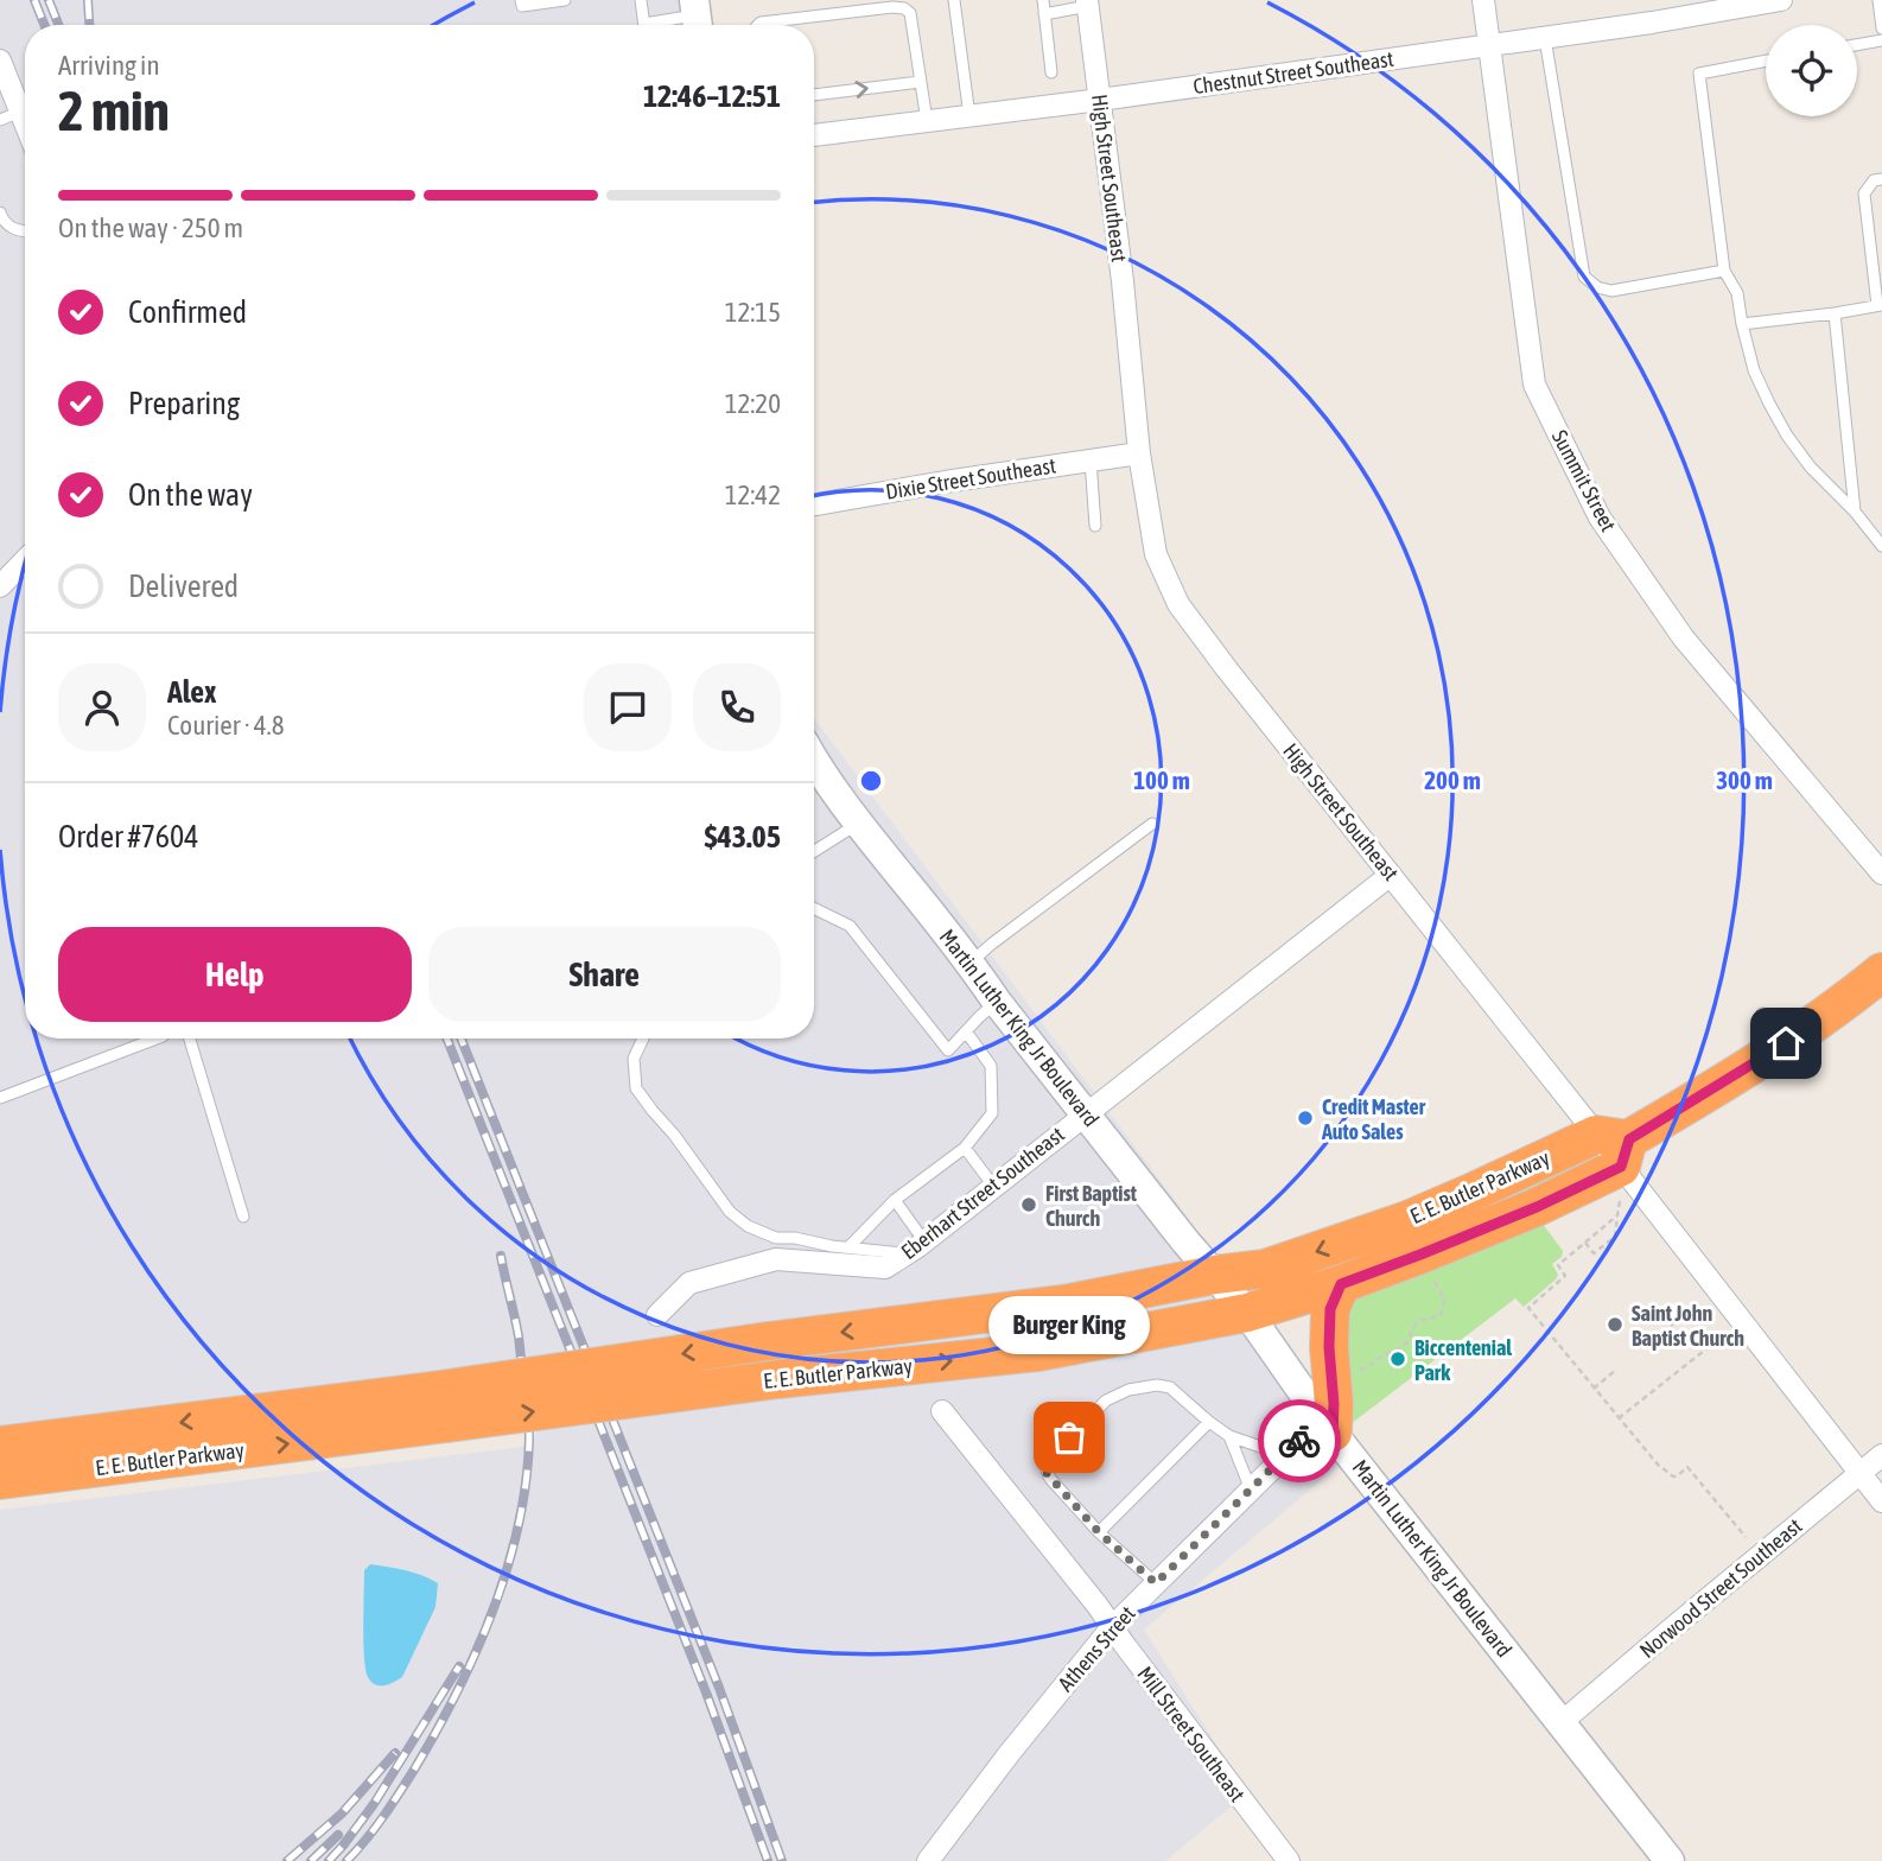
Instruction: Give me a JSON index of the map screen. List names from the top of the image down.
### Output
{
  "streets": {
    "highway": ["E. E. Butler Parkway"],
    "main road": ["Martin Luther King Jr Boulevard"],
    "street": [
      "Chestnut Street Southeast",
      "High Street Southeast",
      "Dixie Street Southeast",
      "Summit Street",
      "Eberhart Street Southeast",
      "Norwood Street Southeast",
      "Athens Street",
      "Mill Street Southeast"
    ]
  },
  "crossings": [
    ["Chestnut Street Southeast", "High Street Southeast"],
    ["Chestnut Street Southeast", "Summit Street"],
    ["High Street Southeast", "Dixie Street Southeast"],
    ["High Street Southeast", "E. E. Butler Parkway"],
    ["High Street Southeast", "Eberhart Street Southeast"],
    ["High Street Southeast", "Norwood Street Southeast"],
    ["Martin Luther King Jr Boulevard", "E. E. Butler Parkway"],
    ["Martin Luther King Jr Boulevard", "Eberhart Street Southeast"],
    ["Martin Luther King Jr Boulevard", "Norwood Street Southeast"],
    ["Martin Luther King Jr Boulevard", "Athens Street"],
    ["Athens Street", "Mill Street Southeast"]
  ],
  "places": [
    "Credit Master Auto Sales",
    "First Baptist Church",
    "Saint John Baptist Church",
    "Biccentenial Park",
    "Burger King"
  ],
  "page": {
    "heading": ["2 min", "Arriving in", "12:46–12:51"],
    "panel": [
      "Alex",
      "Courier · 4.8",
      "Order #7604",
      "$43.05"
    ],
    "bar": "On the way · 250 m",
    "list": [
      ["Confirmed", "12:15"],
      ["Preparing", "12:20"],
      ["On the way", "12:42"],
      "Delivered"
    ],
    "buttons": ["Help", "Share"],
    "bubble": "Burger King"
  },
  "rings": ["100 m", "200 m", "300 m"]
}
